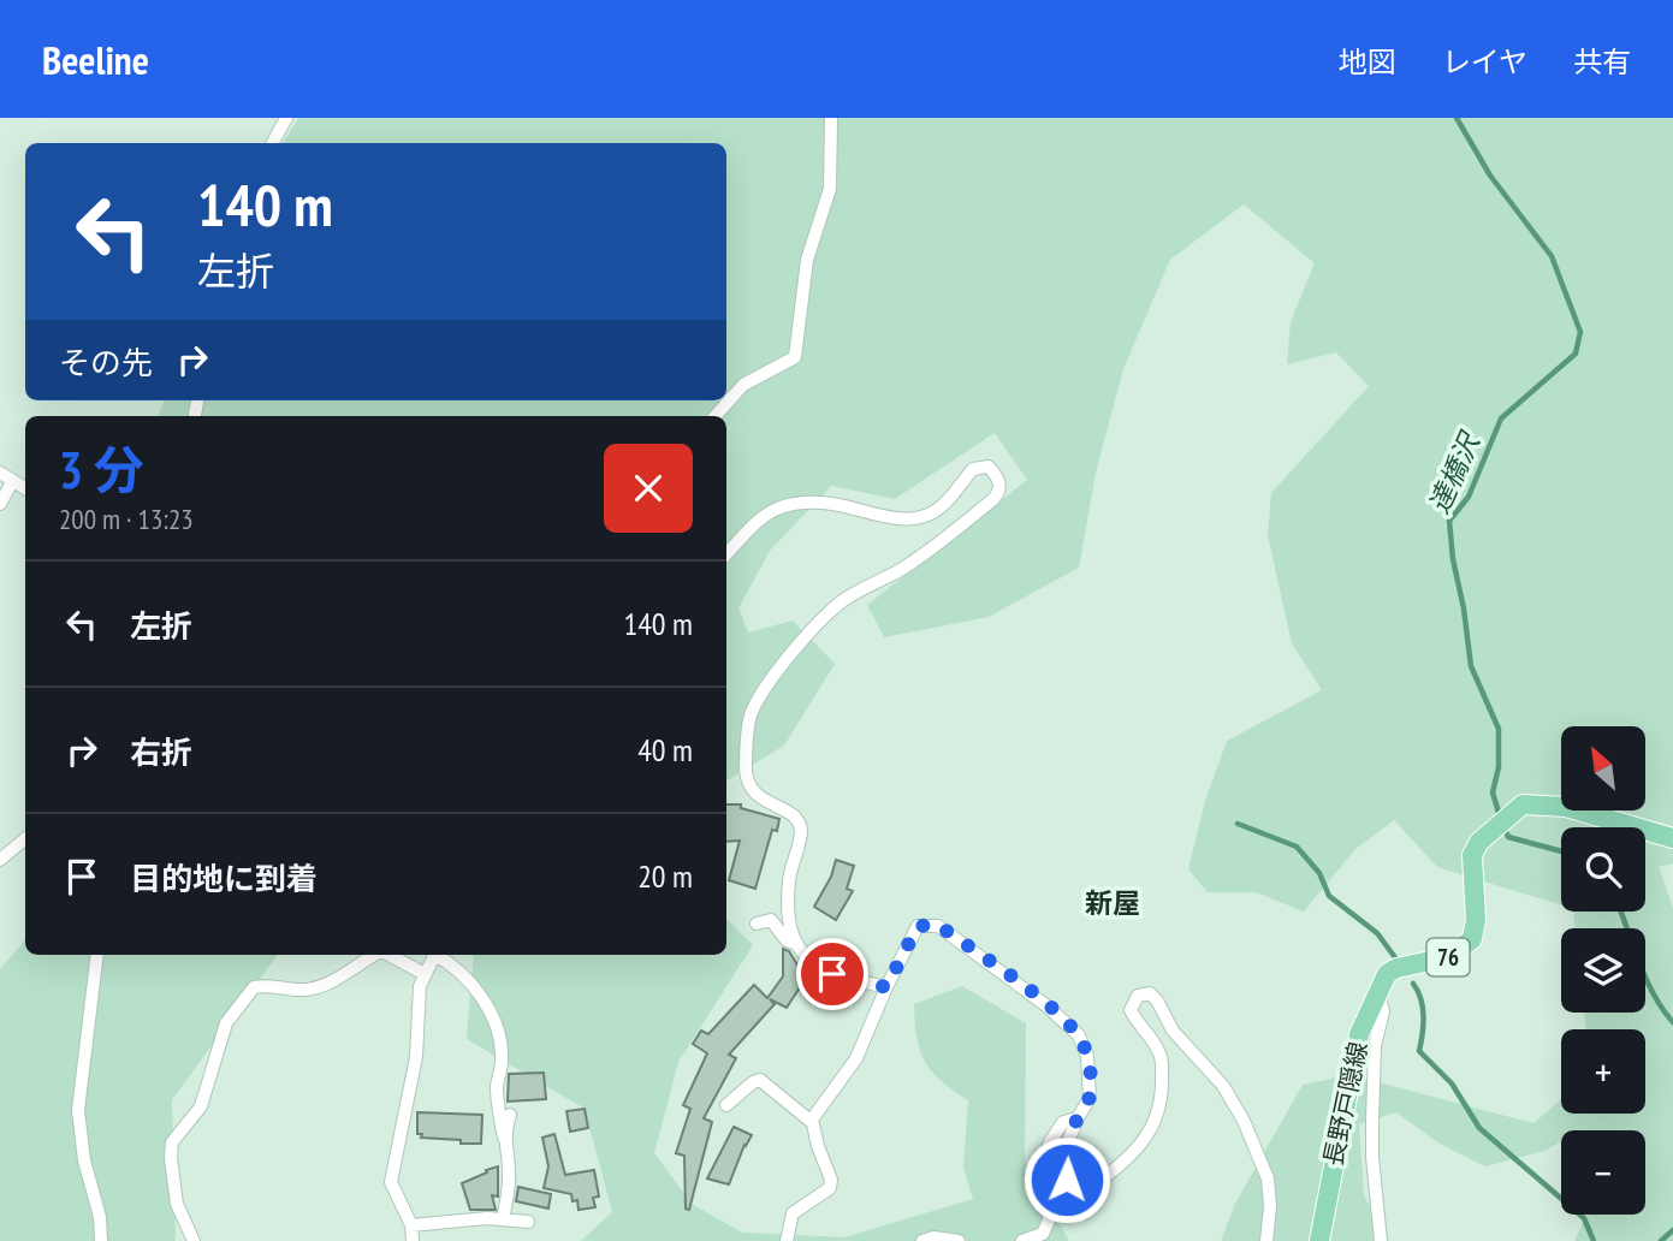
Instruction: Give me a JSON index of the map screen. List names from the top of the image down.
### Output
{
  "streets": {
    "main road": ["76", "長野戸隠線"]
  },
  "districts": ["新屋"],
  "water": ["達橋沢"],
  "north": "top left",
  "page": {
    "header": "Beeline",
    "nav": ["地図", "レイヤ", "共有"],
    "turn": ["140 m", "左折"],
    "then": "その先",
    "heading": ["3 分", "200 m · 13:23"],
    "list": [
      {
        "name": "左折",
        "value": "140 m"
      },
      {
        "name": "右折",
        "value": "40 m"
      },
      {
        "name": "目的地に到着",
        "value": "20 m"
      }
    ],
    "map_buttons": ["+", "−"]
  }
}
